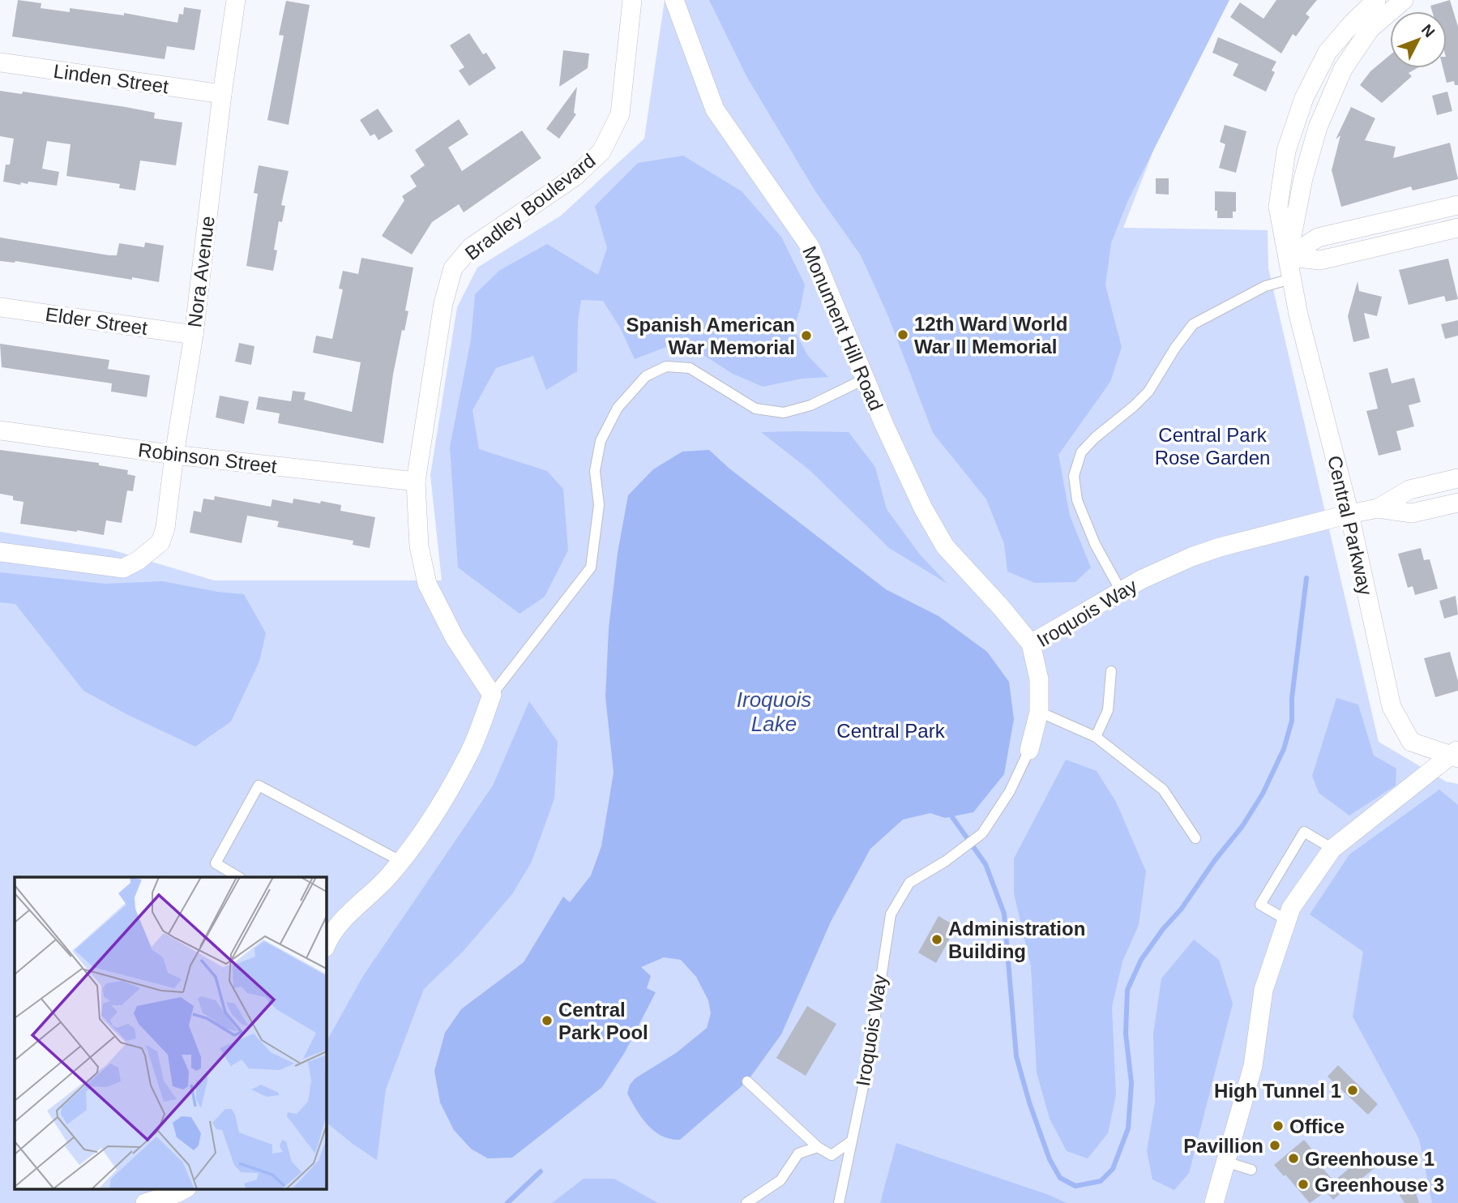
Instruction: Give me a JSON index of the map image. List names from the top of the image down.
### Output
{
  "streets": {
    "street": [
      "Linden Street",
      "Bradley Boulevard",
      "Nora Avenue",
      "Elder Street",
      "Monument Hill Road",
      "Robinson Street",
      "Central Parkway",
      "Iroquois Way"
    ]
  },
  "crossings": [
    ["Linden Street", "Nora Avenue"],
    ["Bradley Boulevard", "Robinson Street"],
    ["Nora Avenue", "Elder Street"],
    ["Nora Avenue", "Robinson Street"],
    ["Monument Hill Road", "Iroquois Way"],
    ["Central Parkway", "Iroquois Way"]
  ],
  "water": ["Iroquois Lake"],
  "parks": ["Central Park Rose Garden", "Central Park"],
  "places": [
    "12th Ward World War II Memorial",
    "Spanish American War Memorial",
    "Administration Building",
    "Central Park Pool",
    "High Tunnel 1",
    "Office",
    "Pavillion",
    "Greenhouse 1",
    "Greenhouse 3"
  ],
  "north": "top right"
}
